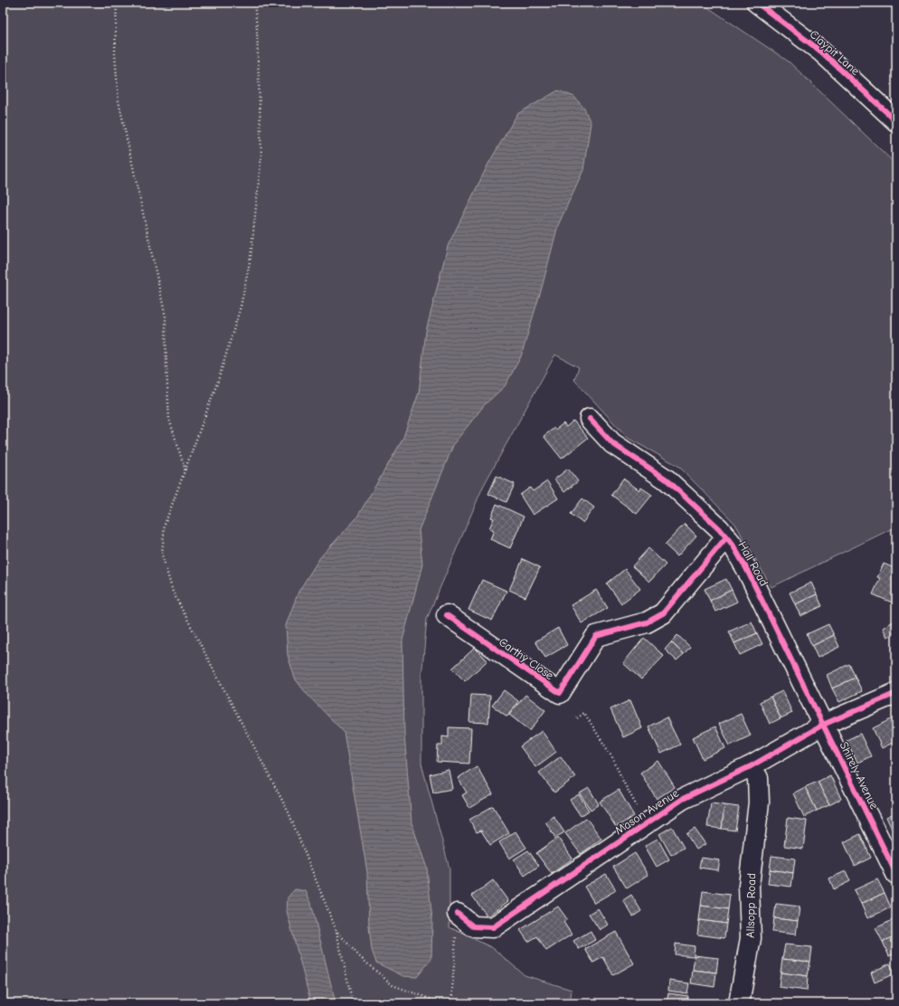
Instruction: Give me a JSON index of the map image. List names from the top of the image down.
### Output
{
  "streets": {
    "street": [
      "Claypit Lane",
      "Hall Road",
      "Carthy Close",
      "Shirely Avenue",
      "Mason Avenue",
      "Allsopp Road"
    ]
  },
  "crossings": [
    ["Hall Road", "Carthy Close"],
    ["Hall Road", "Shirely Avenue"],
    ["Hall Road", "Mason Avenue"],
    ["Shirely Avenue", "Mason Avenue"],
    ["Mason Avenue", "Allsopp Road"]
  ]
}
